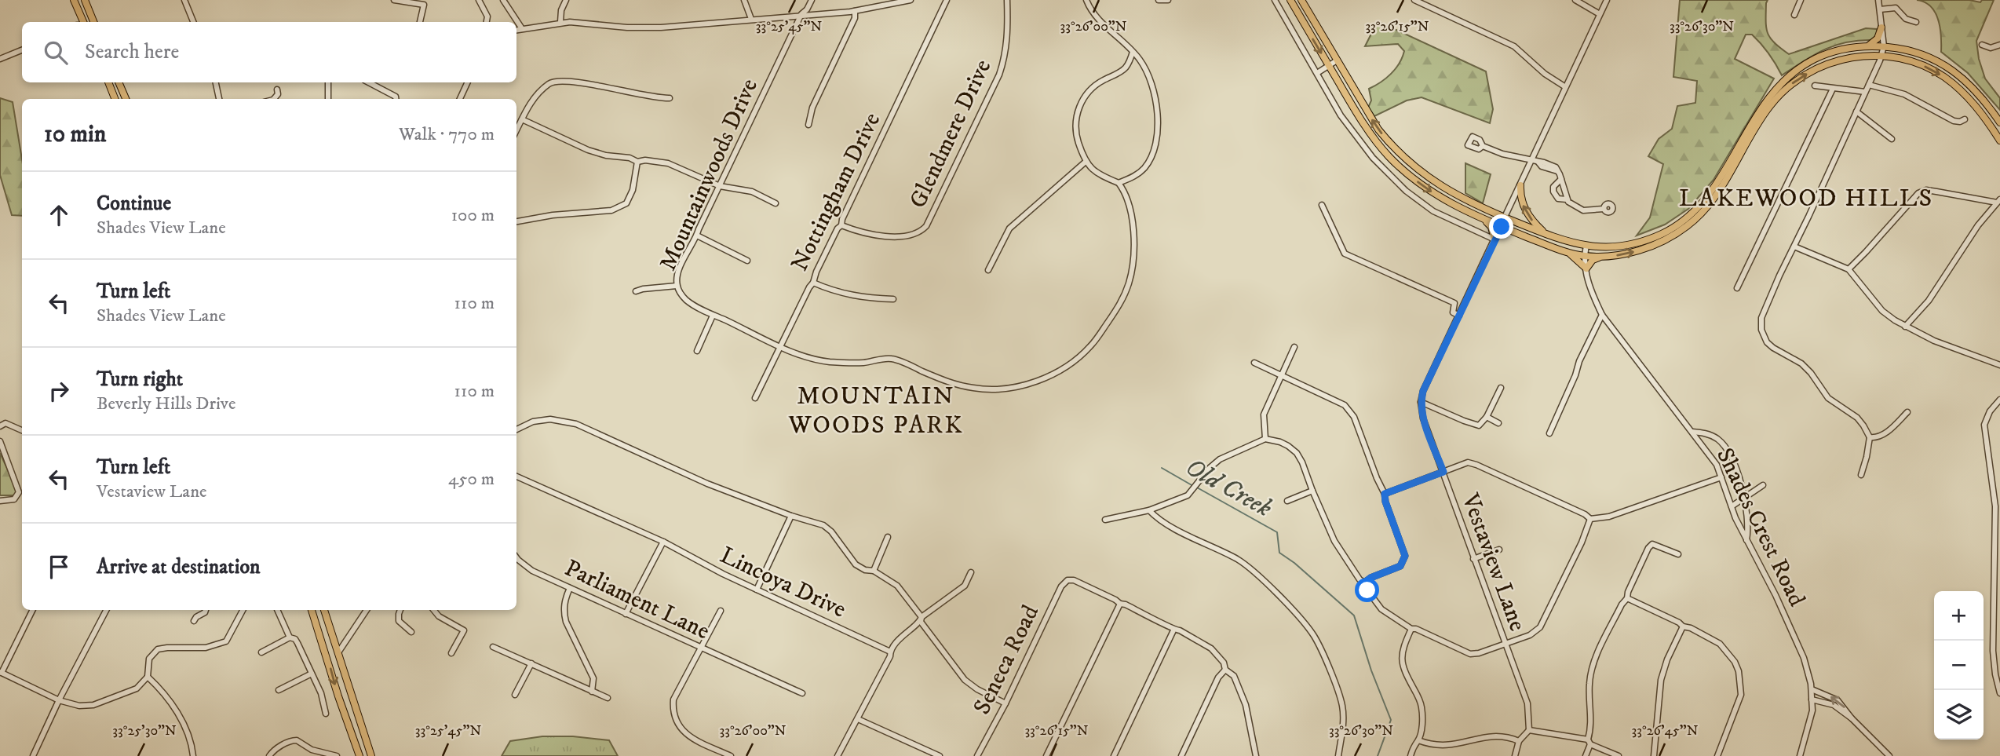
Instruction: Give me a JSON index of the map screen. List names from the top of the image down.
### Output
{
  "streets": {
    "street": [
      "Glendmere Drive",
      "Mountainwoods Drive",
      "Nottingham Drive",
      "Shades Crest Road",
      "Vestaview Lane",
      "Lincoya Drive",
      "Parliament Lane",
      "Seneca Road"
    ]
  },
  "crossings": [
    ["Glendmere Drive", "Nottingham Drive"],
    ["Mountainwoods Drive", "Nottingham Drive"]
  ],
  "districts": ["LAKEWOOD HILLS", "MOUNTAIN WOODS PARK"],
  "water": ["Old Creek"],
  "page": {
    "search": "Search here",
    "heading": ["10 min", "Walk · 770 m"],
    "list": [
      ["Continue", "Shades View Lane", "100 m"],
      ["Turn left", "Shades View Lane", "110 m"],
      ["Turn right", "Beverly Hills Drive", "110 m"],
      ["Turn left", "Vestaview Lane", "450 m"],
      "Arrive at destination"
    ],
    "map_buttons": ["+", "−"]
  },
  "coordinates": [
    "33°25'45\"N",
    "33°26'00\"N",
    "33°26'15\"N",
    "33°26'30\"N",
    "33°25'30\"N",
    "33°26'45\"N"
  ]
}
